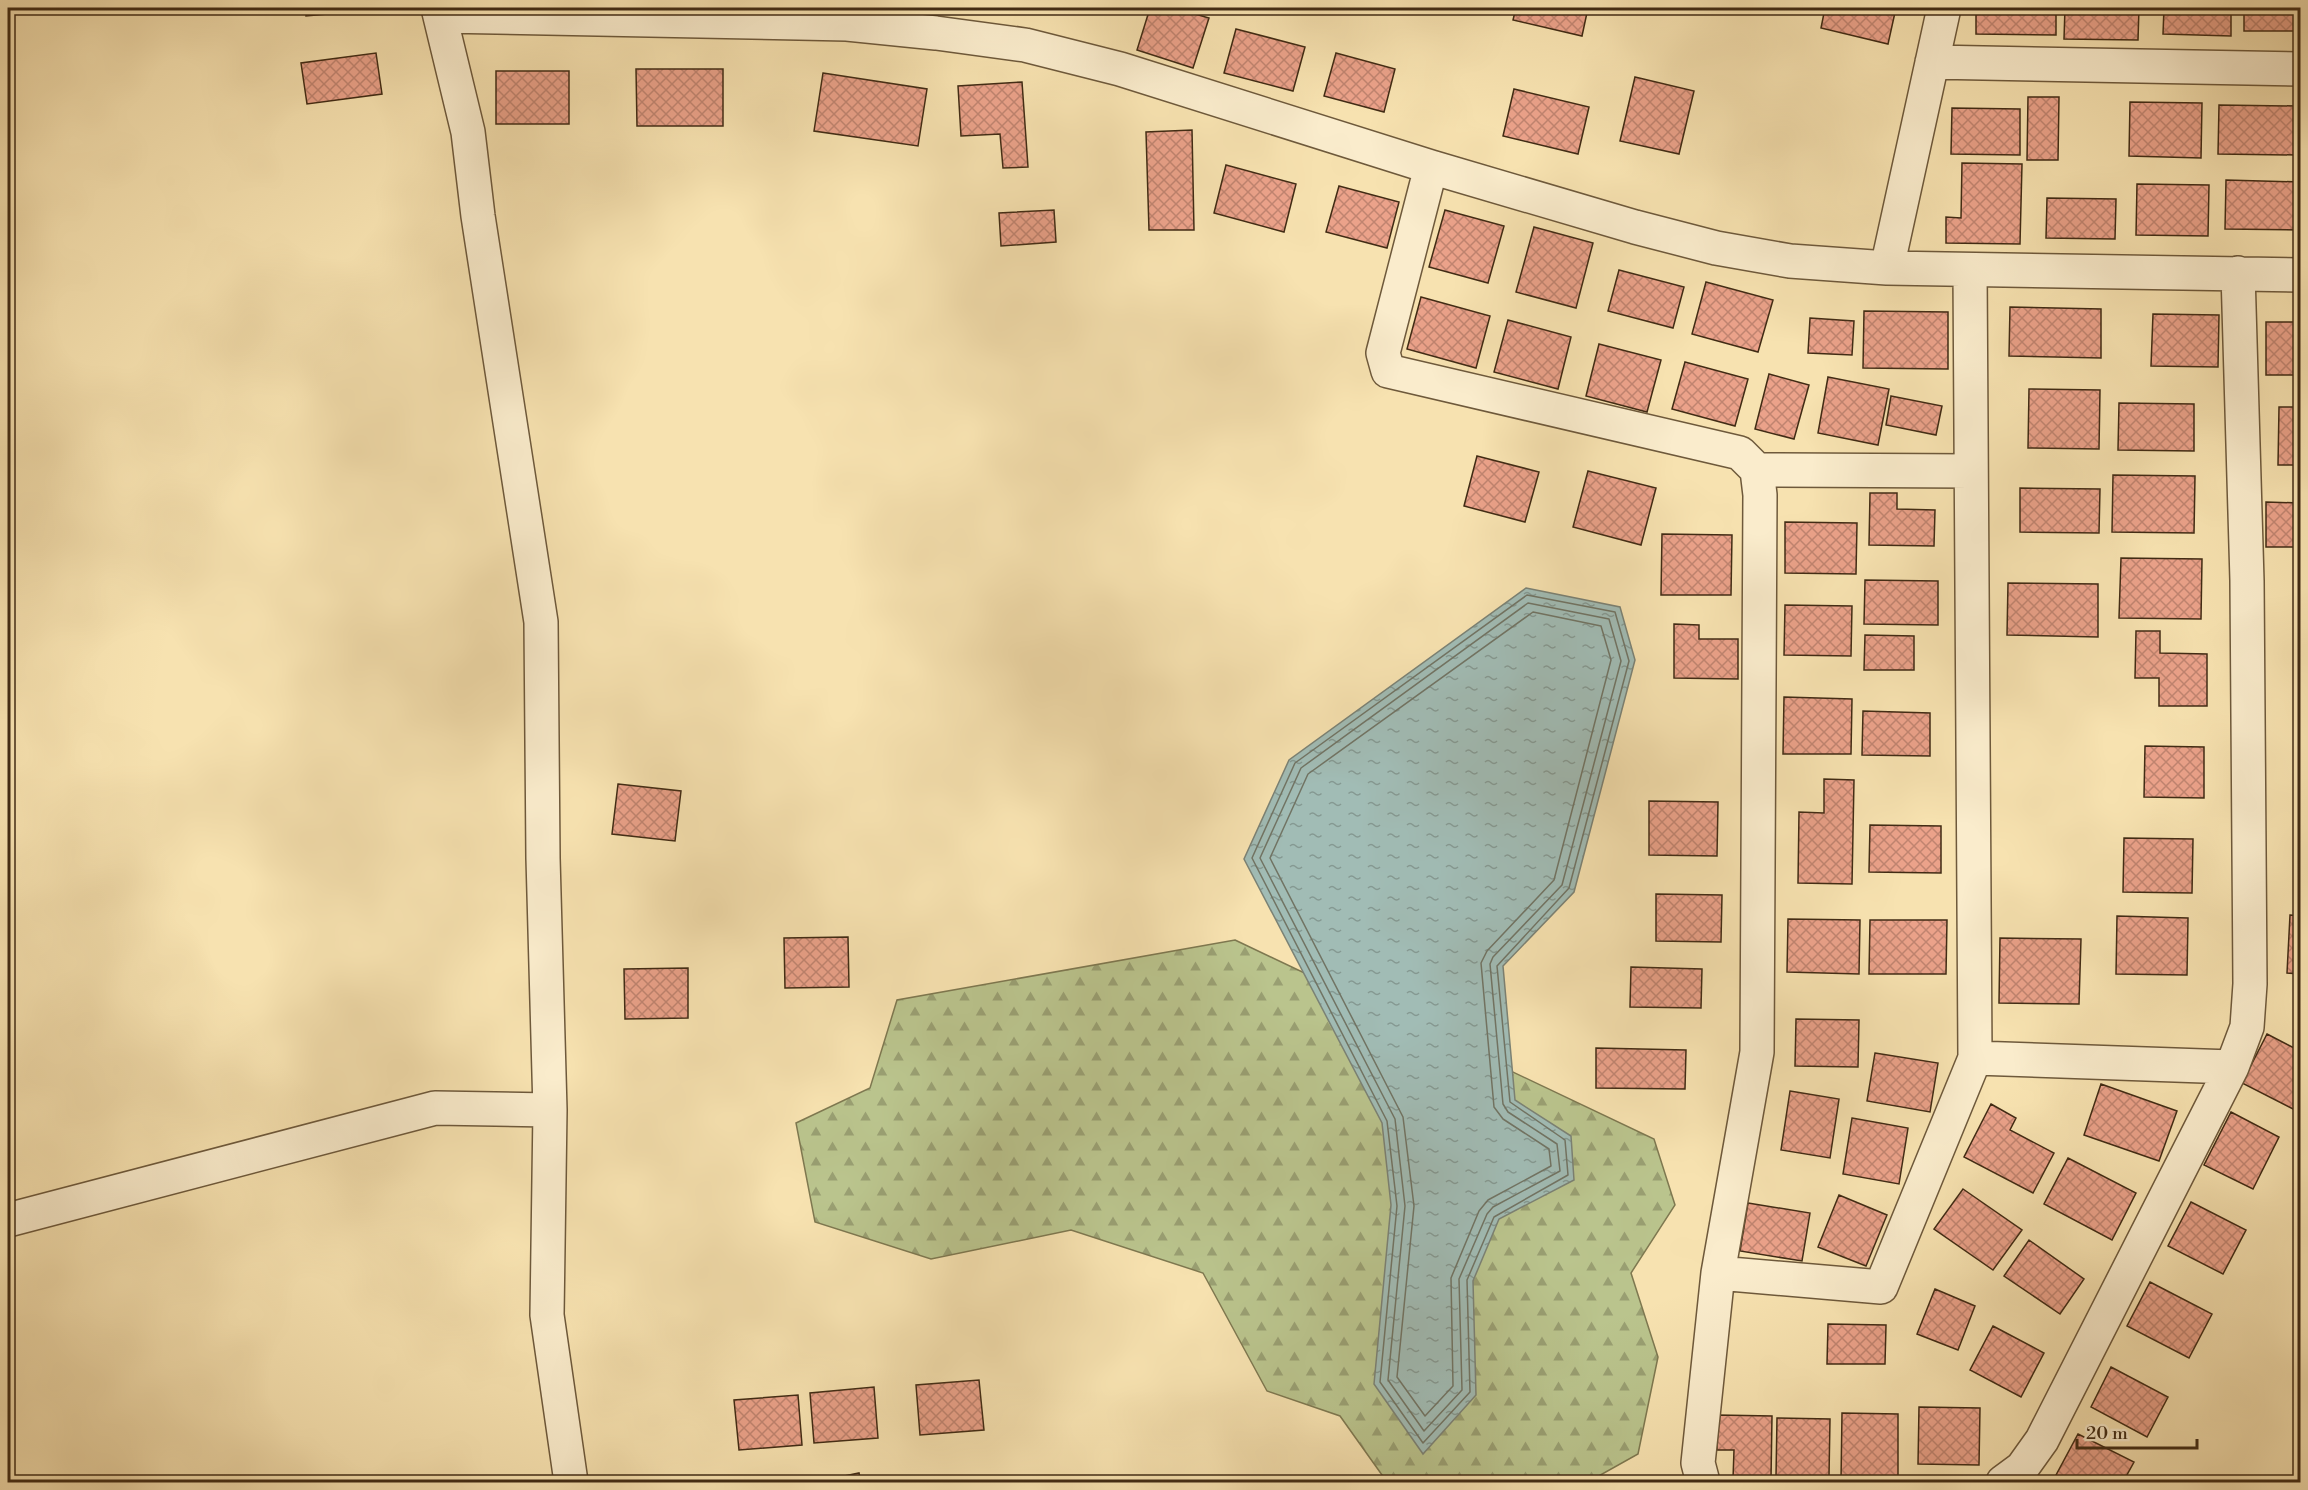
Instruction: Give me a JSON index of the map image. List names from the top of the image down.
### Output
{
  "scale_bar": "20 m"
}
